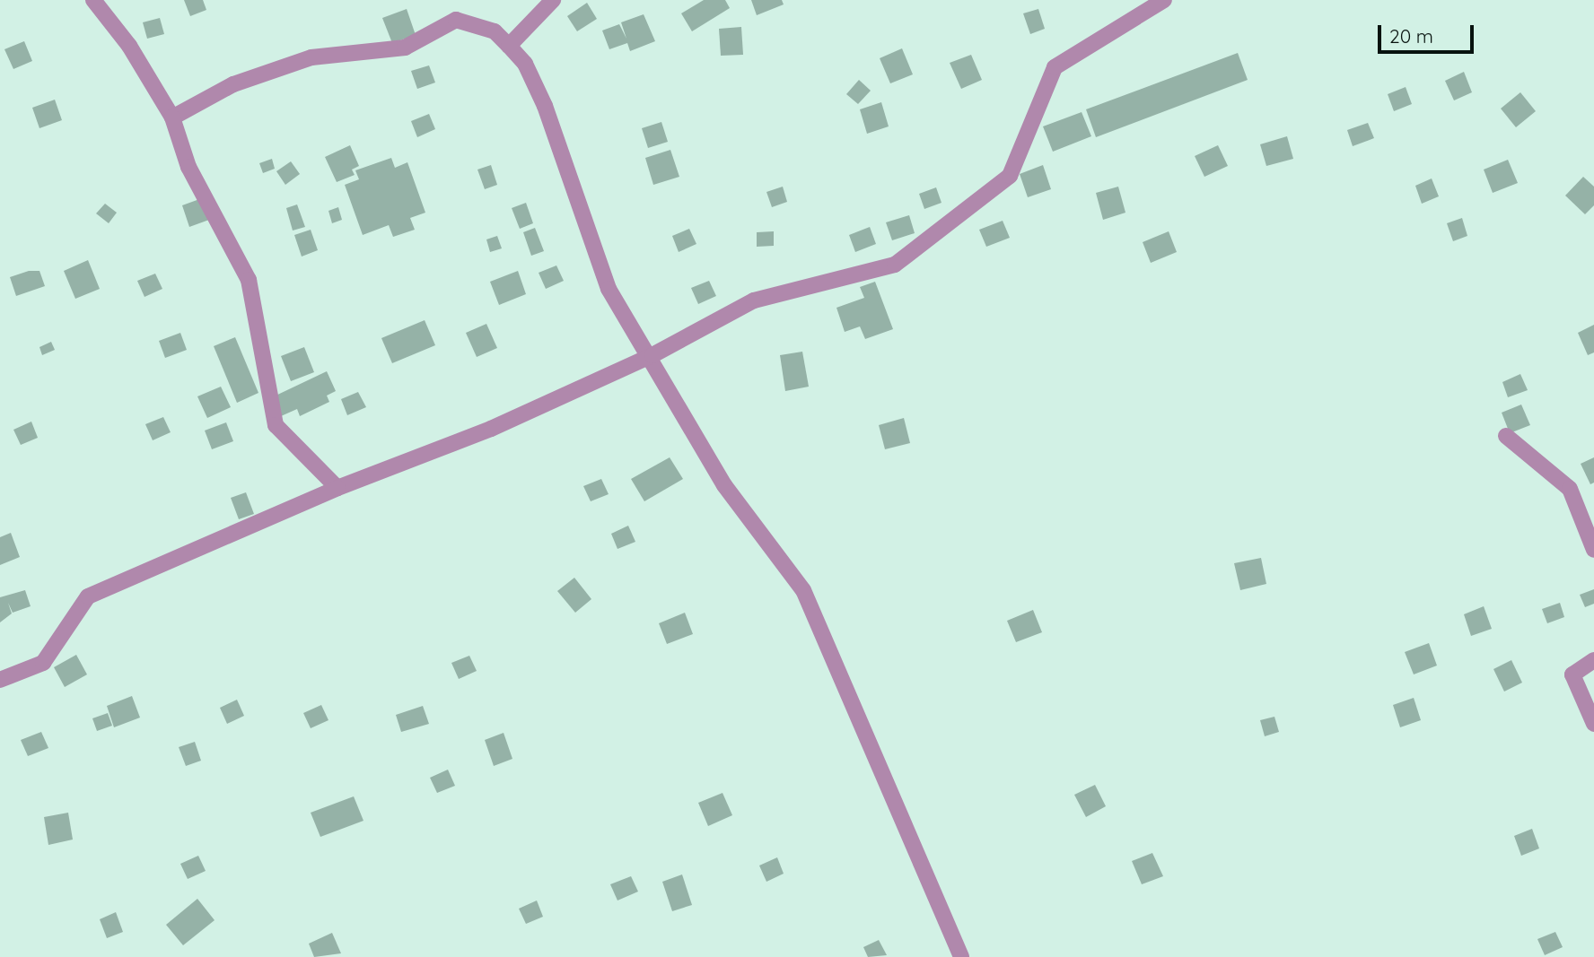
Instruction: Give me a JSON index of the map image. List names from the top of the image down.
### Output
{
  "scale_bar": "20 m"
}
